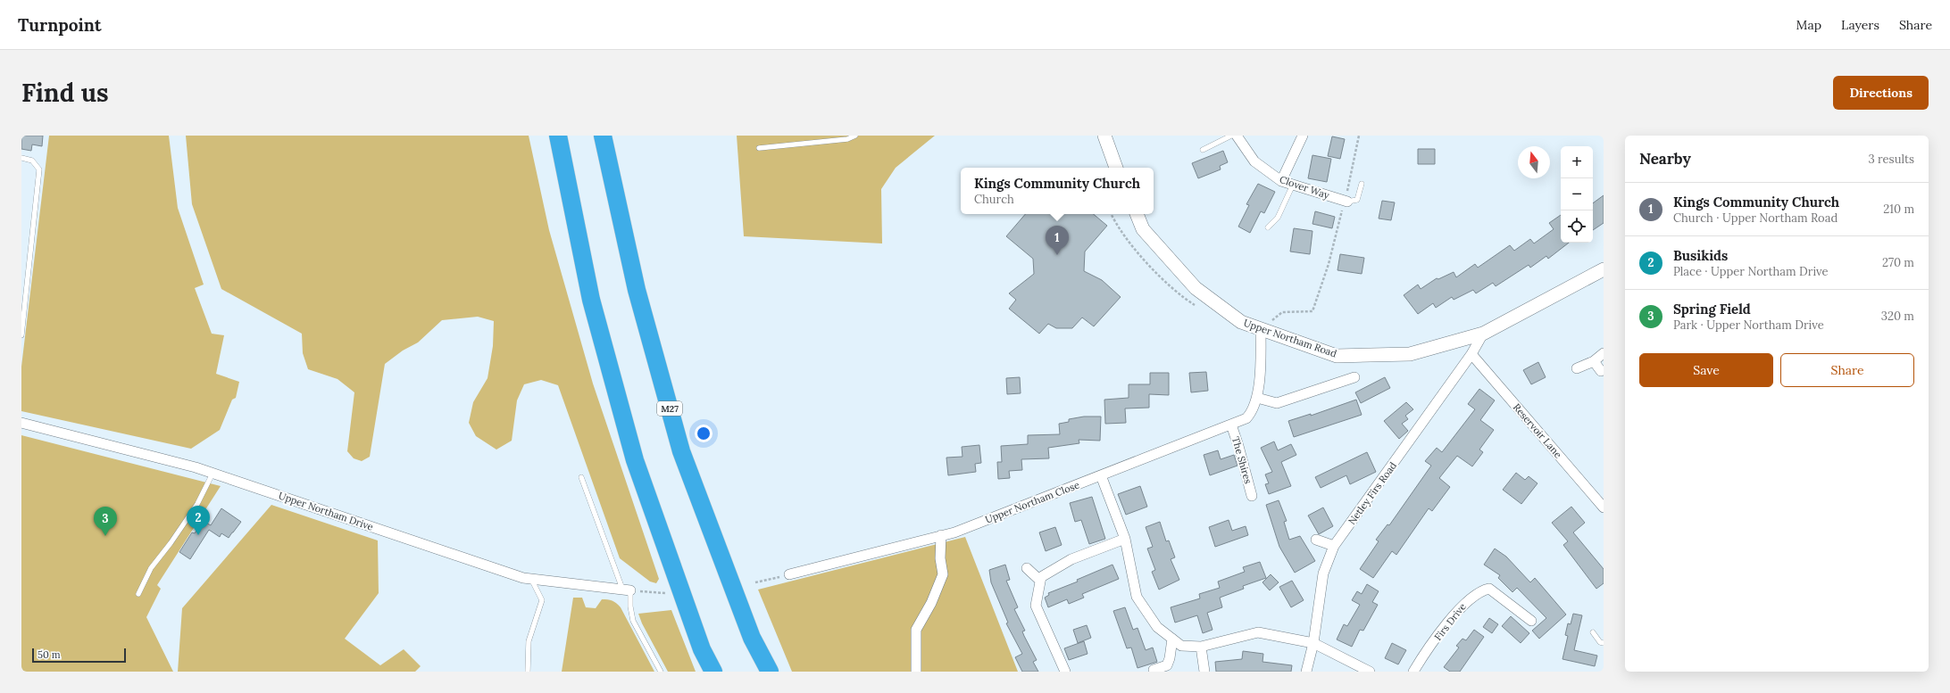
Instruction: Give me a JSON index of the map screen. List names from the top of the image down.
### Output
{
  "streets": {
    "highway": ["M27"],
    "main road": ["Upper Northam Road"],
    "street": [
      "Clover Way",
      "Reservoir Lane",
      "The Shires",
      "Netley Firs Road",
      "Upper Northam Close",
      "Upper Northam Drive",
      "Firs Drive"
    ]
  },
  "crossings": [
    ["Upper Northam Road", "Netley Firs Road"],
    ["Upper Northam Road", "Upper Northam Close"],
    ["Reservoir Lane", "Netley Firs Road"],
    ["The Shires", "Upper Northam Close"]
  ],
  "scale_bar": "50 m",
  "north": "top",
  "page": {
    "header": "Turnpoint",
    "nav": ["Map", "Layers", "Share"],
    "buttons": [
      "Directions",
      ["Save", "Share"]
    ],
    "title": "Find us",
    "heading": ["Nearby", "3 results"],
    "map_buttons": ["+", "−"],
    "popup": ["Kings Community Church", "Church"],
    "list": [
      {
        "mark": "1",
        "name": "Kings Community Church",
        "note": "Church · Upper Northam Road",
        "value": "210 m"
      },
      {
        "mark": "2",
        "name": "Busikids",
        "note": "Place · Upper Northam Drive",
        "value": "270 m"
      },
      {
        "mark": "3",
        "name": "Spring Field",
        "note": "Park · Upper Northam Drive",
        "value": "320 m"
      }
    ],
    "pins": ["1", "2", "3"],
    "scale": "50 m"
  }
}
